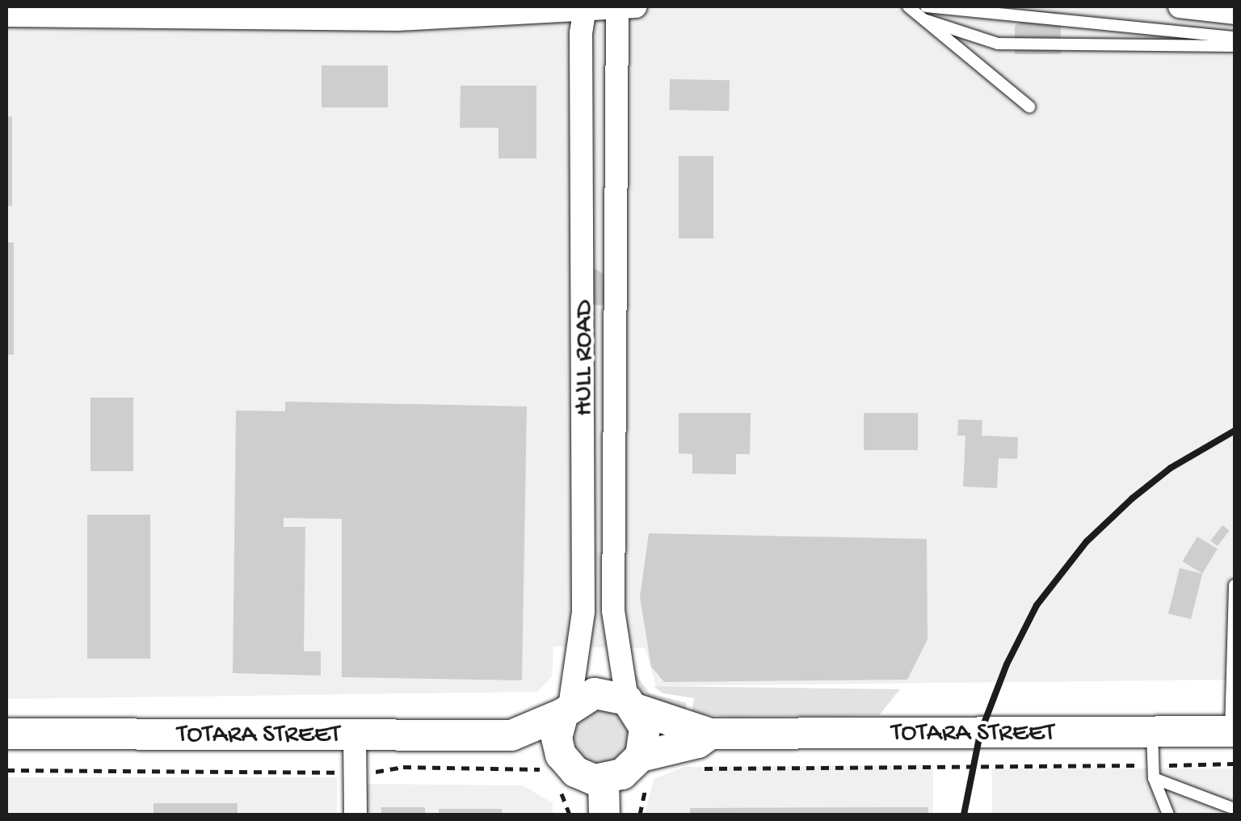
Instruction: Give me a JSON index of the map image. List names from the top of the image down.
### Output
{
  "streets": {
    "main road": ["TOTARA STREET"],
    "street": ["HULL ROAD"]
  },
  "crossings": [
    ["HULL ROAD", "TOTARA STREET"]
  ]
}
